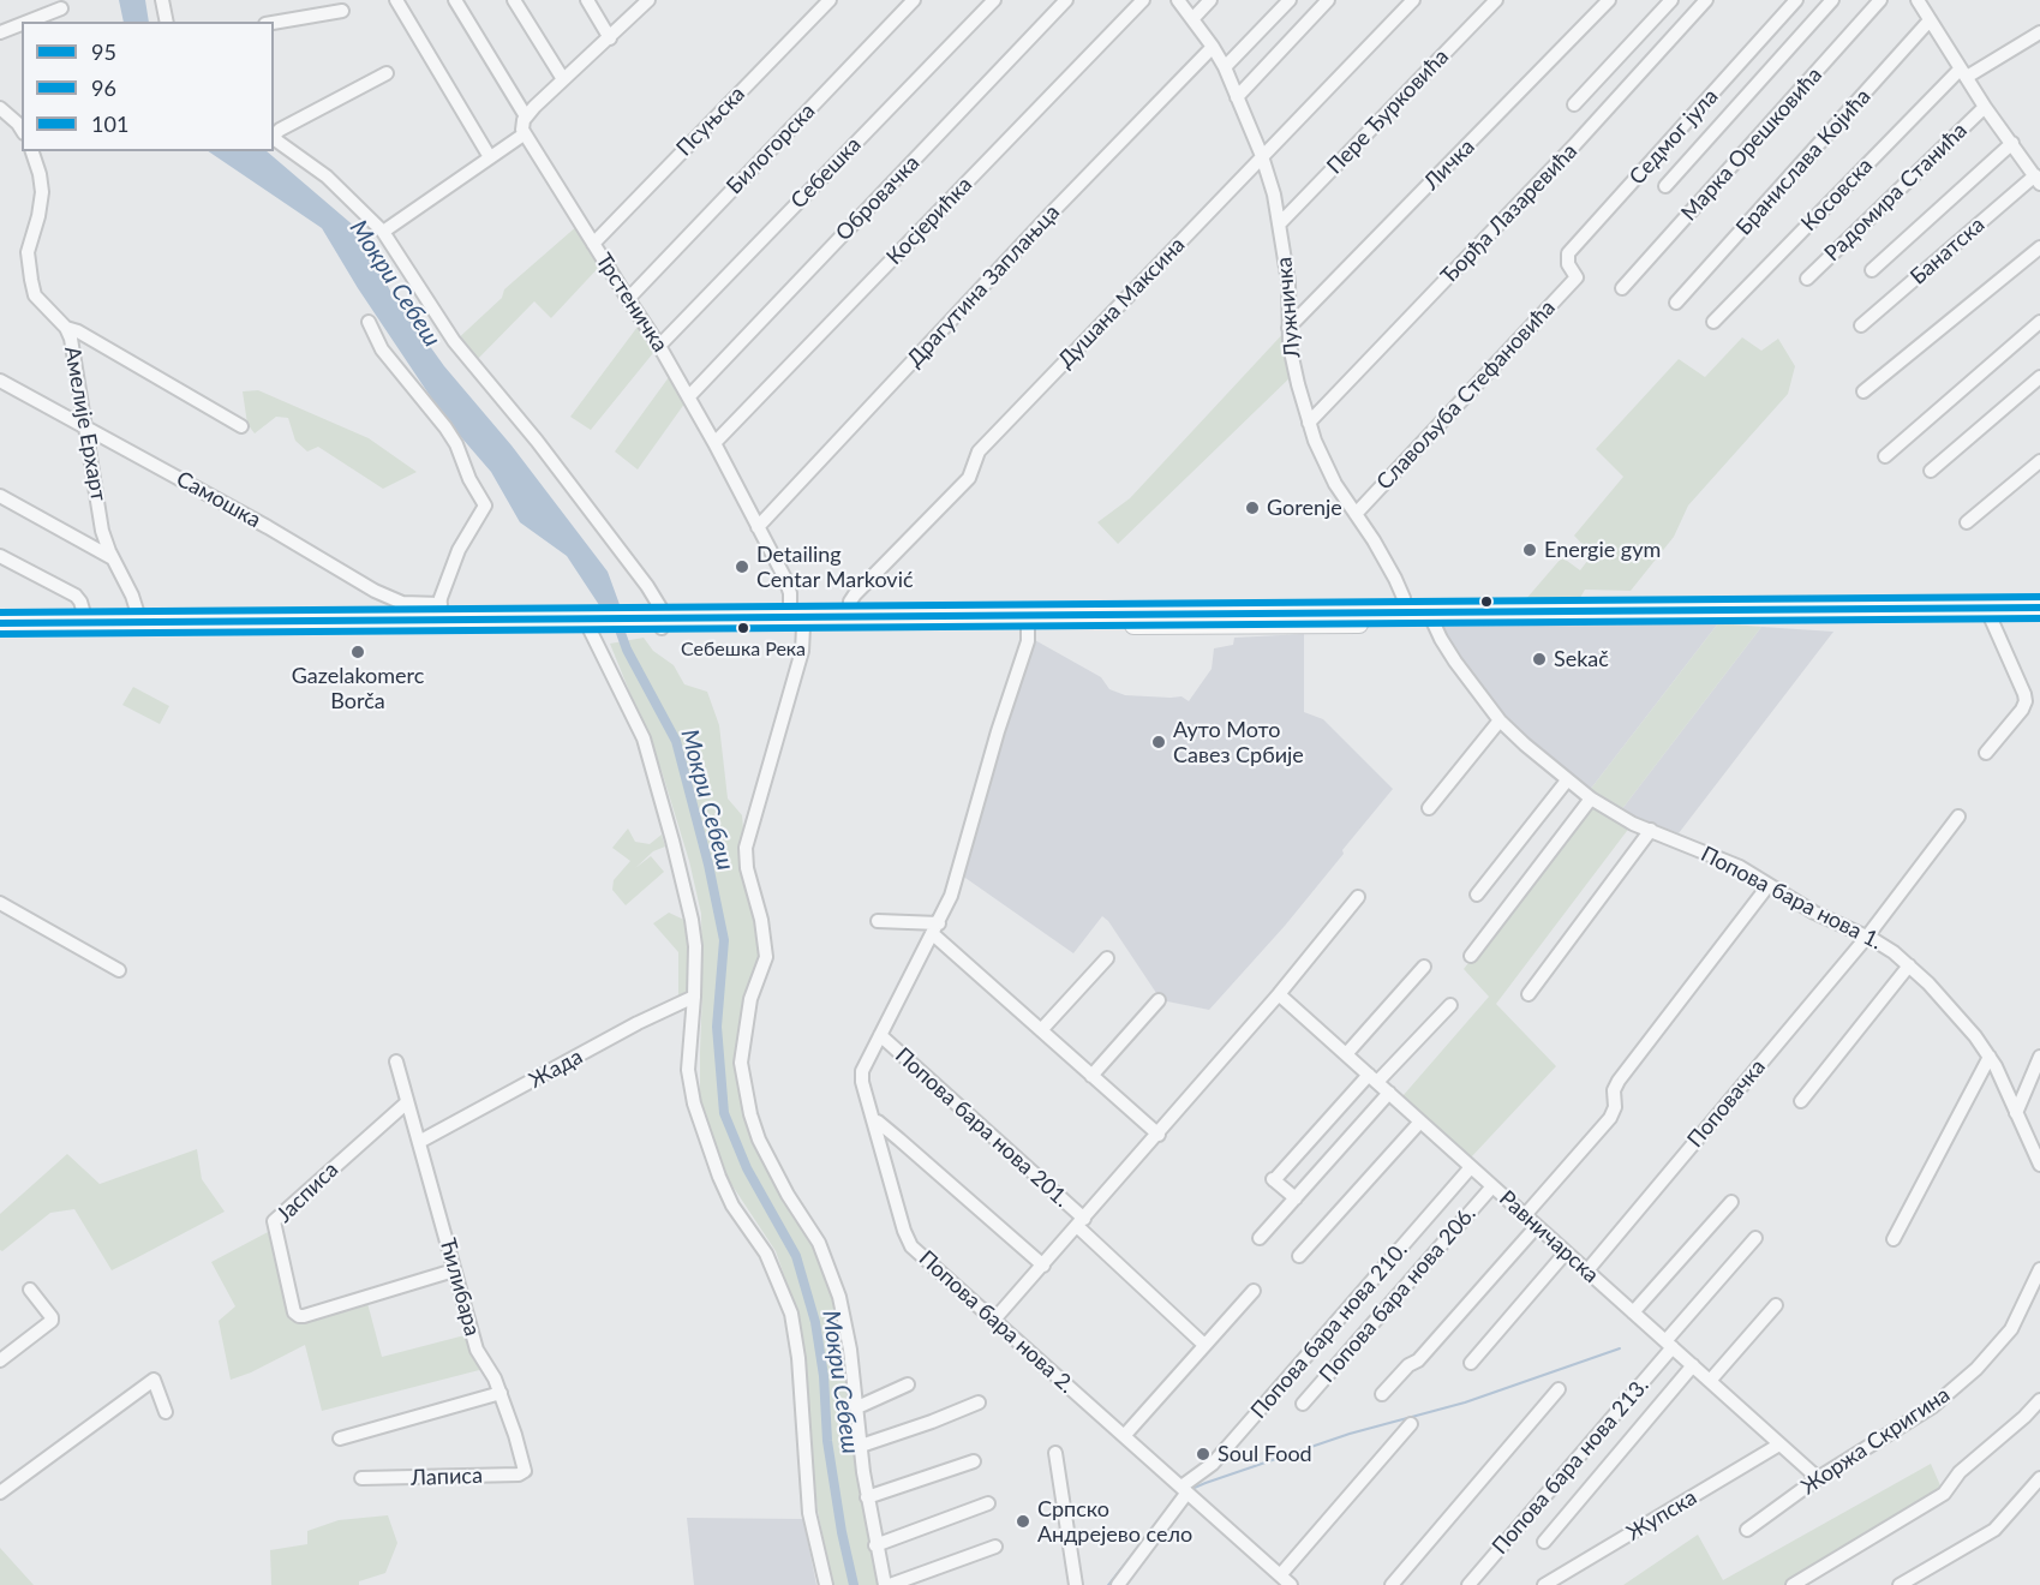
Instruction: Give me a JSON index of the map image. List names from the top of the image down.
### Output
{
  "streets": {
    "street": [
      "Пере Ђурковића",
      "Псуњска",
      "Седмог јула",
      "Марка Орешковића",
      "Билогорска",
      "Бранислава Којића",
      "Личка",
      "Себешка",
      "Радомира Станића",
      "Косовска",
      "Обровачка",
      "Ђорђа Лазаревића",
      "Косјерићка",
      "Банатска",
      "Драгутина Заплањца",
      "Трстеничка",
      "Душана Максина",
      "Лужничка",
      "Славољуба Стефановића",
      "Амелије Ерхарт",
      "Самошка",
      "Попова бара нова 1.",
      "Жада",
      "Поповачка",
      "Попова бара нова 201.",
      "Јасписа",
      "Равничарска",
      "Ћилибара",
      "Попова бара нова 206.",
      "Попова бара нова 2.",
      "Попова бара нова 210.",
      "Жоржа Скригина",
      "Попова бара нова 213.",
      "Лаписа",
      "Жупска"
    ]
  },
  "crossings": [
    ["Пере Ђурковића", "Лужничка"],
    ["Псуњска", "Трстеничка"],
    ["Седмог јула", "Славољуба Стефановића"],
    ["Билогорска", "Трстеничка"],
    ["Личка", "Лужничка"],
    ["Себешка", "Трстеничка"],
    ["Обровачка", "Трстеничка"],
    ["Ђорђа Лазаревића", "Лужничка"],
    ["Косјерићка", "Трстеничка"],
    ["Драгутина Заплањца", "Трстеничка"],
    ["Драгутина Заплањца", "Лужничка"],
    ["Душана Максина", "Лужничка"],
    ["Лужничка", "Славољуба Стефановића"],
    ["Амелије Ерхарт", "Самошка"],
    ["Попова бара нова 1.", "Поповачка"],
    ["Жада", "Ћилибара"],
    ["Поповачка", "Равничарска"],
    ["Попова бара нова 201.", "Попова бара нова 2."],
    ["Јасписа", "Ћилибара"],
    ["Равничарска", "Попова бара нова 206."],
    ["Равничарска", "Попова бара нова 210."],
    ["Равничарска", "Жоржа Скригина"],
    ["Равничарска", "Попова бара нова 213."],
    ["Равничарска", "Жупска"],
    ["Ћилибара", "Лаписа"],
    ["Попова бара нова 2.", "Попова бара нова 210."]
  ],
  "water": ["Мокри Себеш"],
  "places": [
    "Gorenje",
    "Energie gym",
    "Detailing Centar Marković",
    "Себешка Река",
    "Gazelakomerc Borča",
    "Sekač",
    "Ауто Мото Савез Србије",
    "Soul Food",
    "Српско Андрејево село"
  ],
  "lines": ["transit line 101", "transit line 95", "transit line 96"],
  "legend": ["95", "96", "101"]
}
